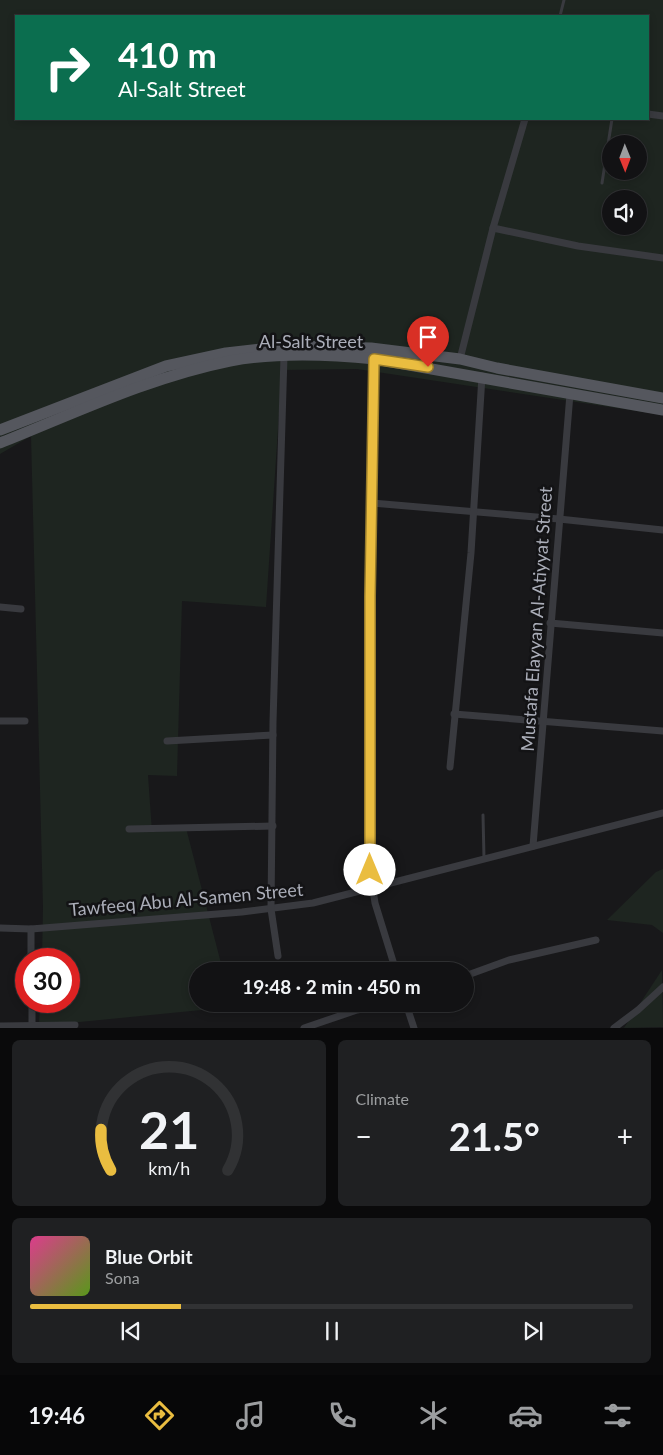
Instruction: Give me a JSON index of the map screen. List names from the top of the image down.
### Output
{
  "streets": {
    "main road": ["Al-Salt Street"],
    "street": ["Mustafa Elayyan Al-Atiyyat Street", "Tawfeeq Abu Al-Samen Street"]
  },
  "crossings": [
    ["Al-Salt Street", "Mustafa Elayyan Al-Atiyyat Street"],
    ["Mustafa Elayyan Al-Atiyyat Street", "Tawfeeq Abu Al-Samen Street"]
  ],
  "north": "bottom",
  "page": {
    "turn": ["410 m", "Al-Salt Street"],
    "limit": "30",
    "trip": "19:48 · 2 min · 450 m",
    "tile": "Climate",
    "heat": ["−", "21.5°", "+"],
    "song": ["Blue Orbit", "Sona"],
    "tabs": "19:46",
    "gauge": ["21", "km/h"]
  }
}
